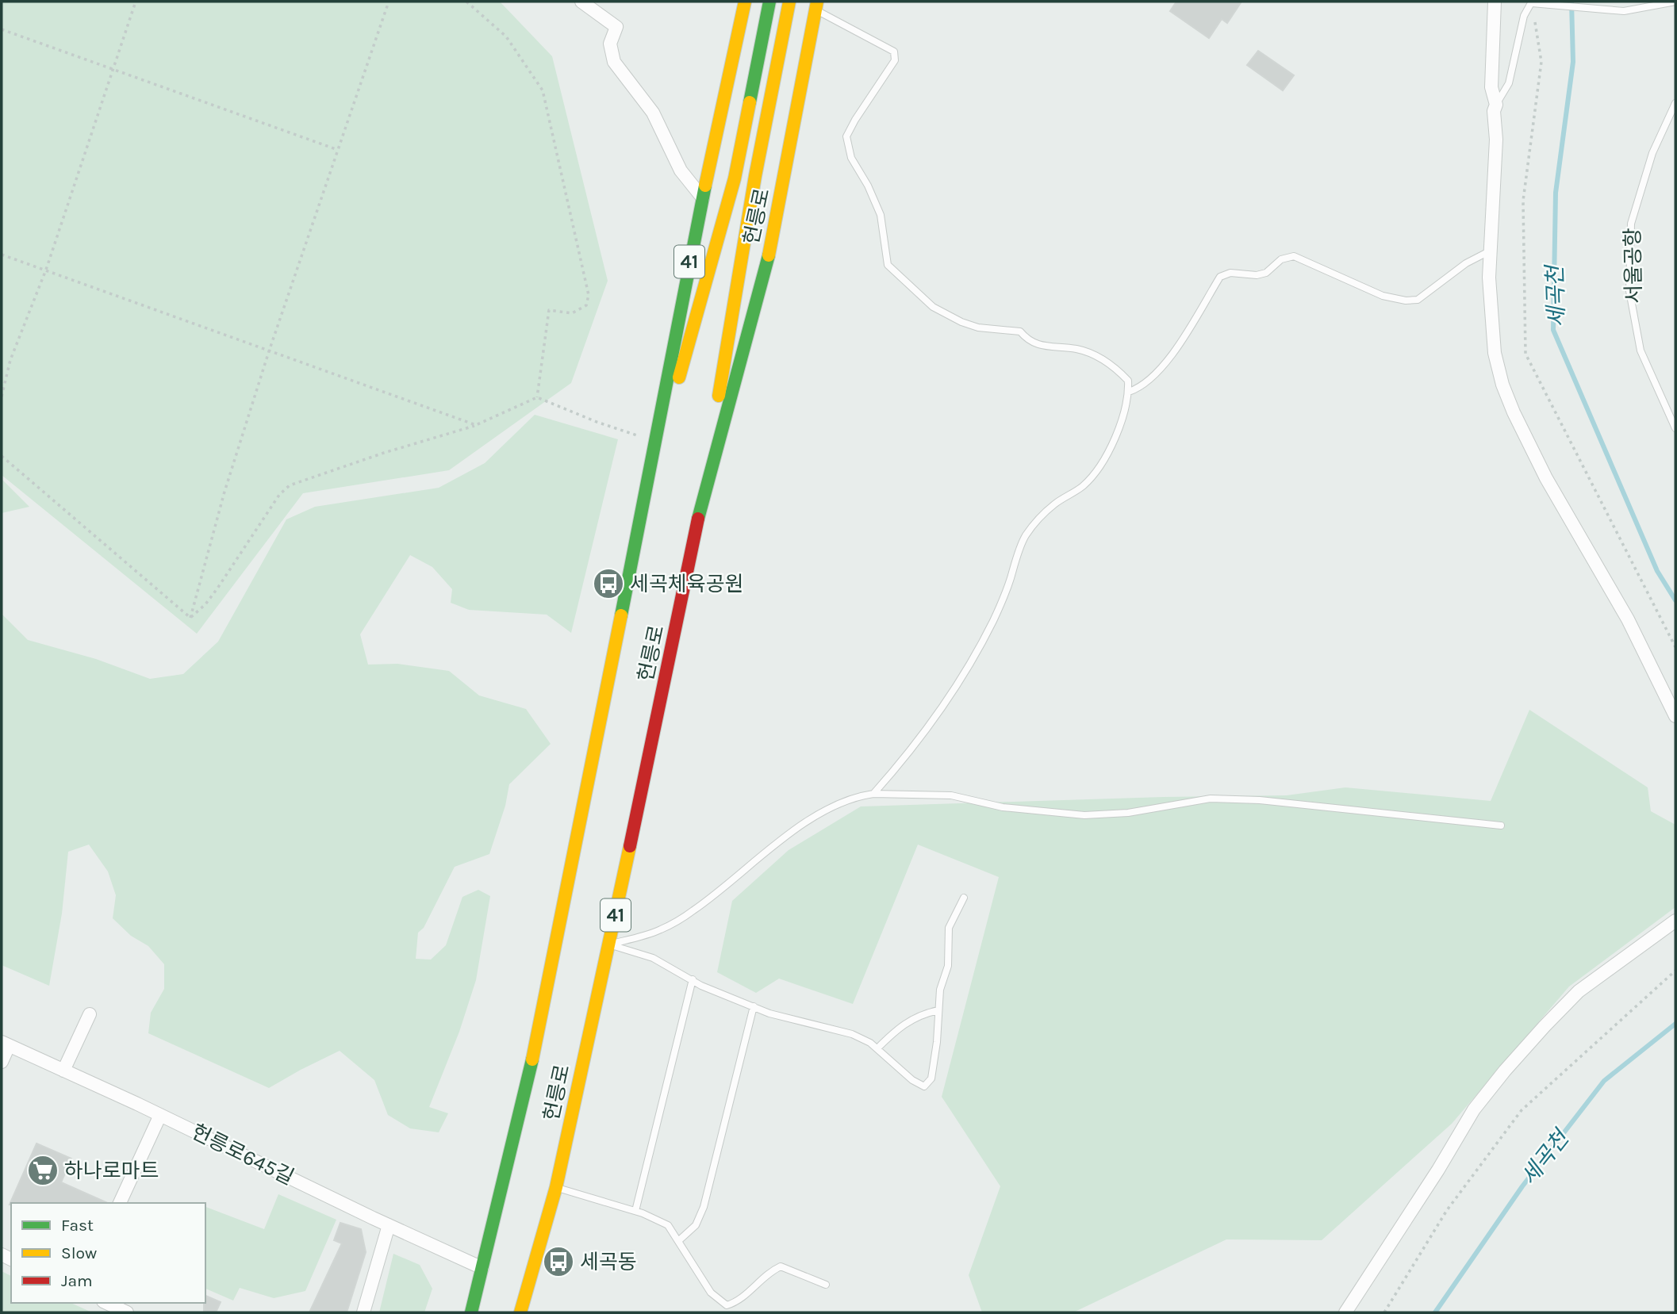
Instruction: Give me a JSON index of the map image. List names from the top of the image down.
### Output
{
  "streets": {
    "main road": ["헌릉로", "41"],
    "street": ["헌릉로645길"],
    "lane": ["서울공항"]
  },
  "crossings": [
    ["헌릉로", "헌릉로645길"]
  ],
  "water": ["세곡천"],
  "places": {
    "bus stop": ["세곡체육공원", "세곡동"],
    "supermarket": ["하나로마트"]
  },
  "legend": ["Fast", "Slow", "Jam"]
}
